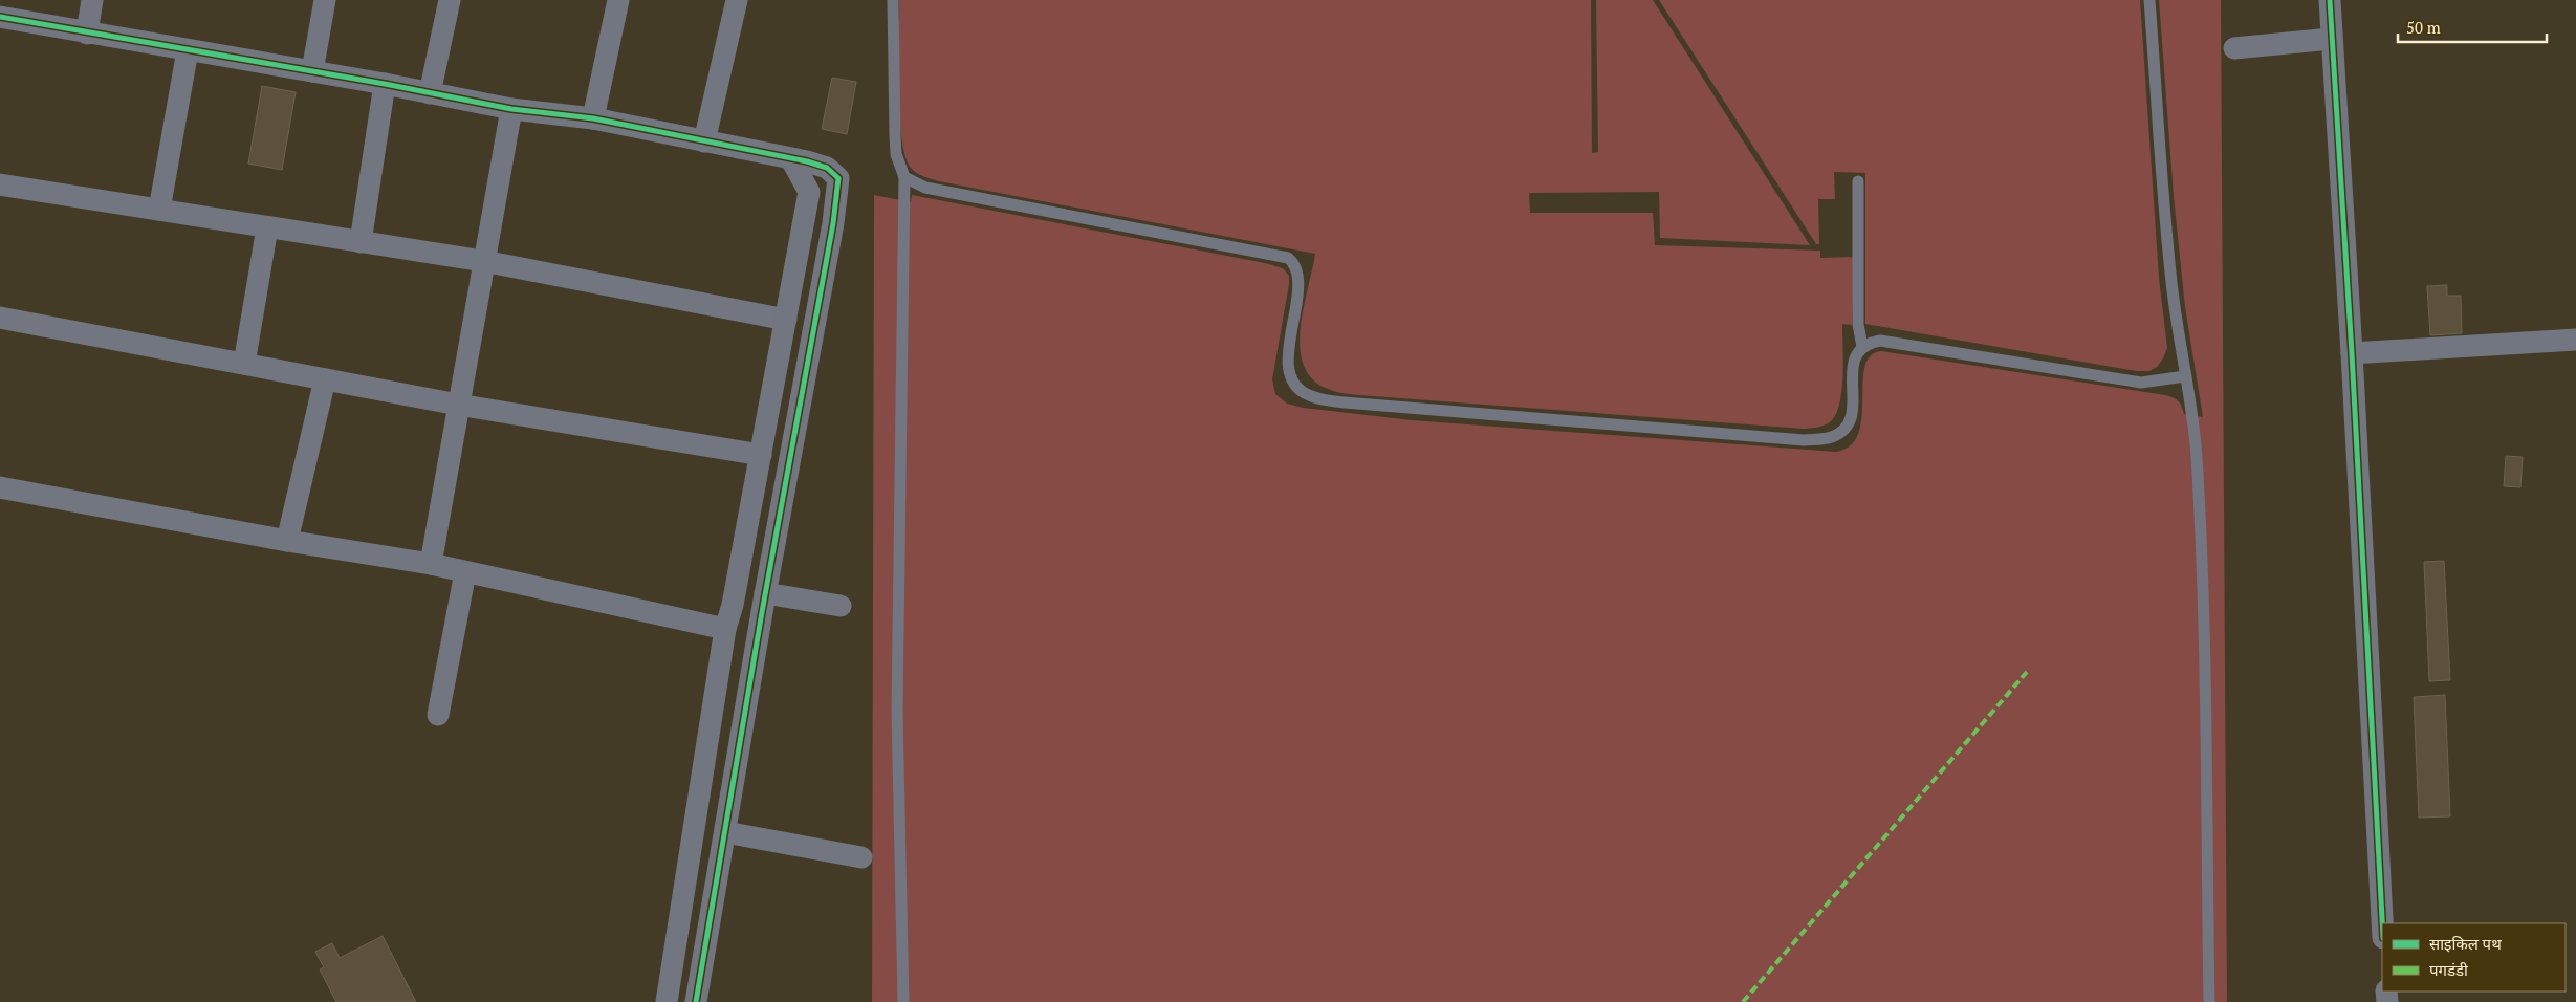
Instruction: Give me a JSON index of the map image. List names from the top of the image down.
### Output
{
  "legend": ["साइकिल पथ", "पगडंडी"],
  "scale_bar": "50 m"
}
